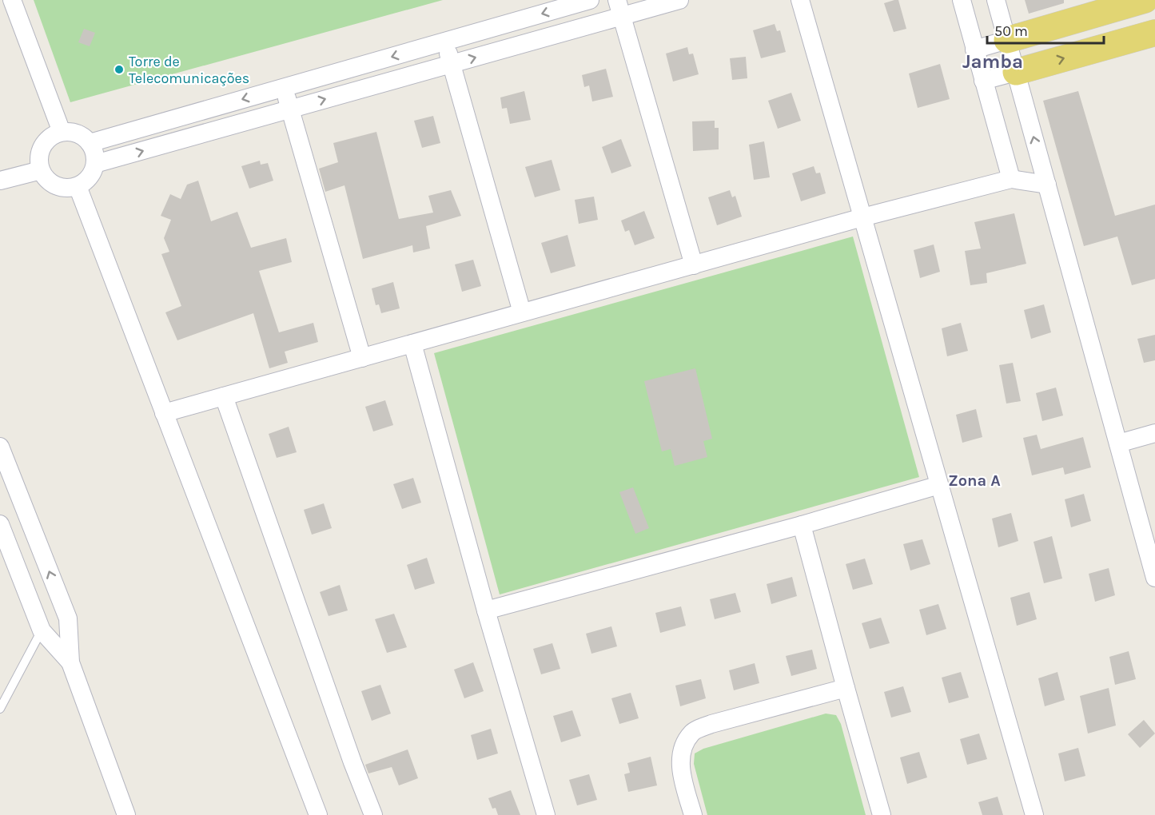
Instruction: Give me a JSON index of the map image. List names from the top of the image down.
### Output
{
  "districts": ["Jamba", "Zona A"],
  "places": ["Torre de Telecomunicações"],
  "scale_bar": "50 m"
}
